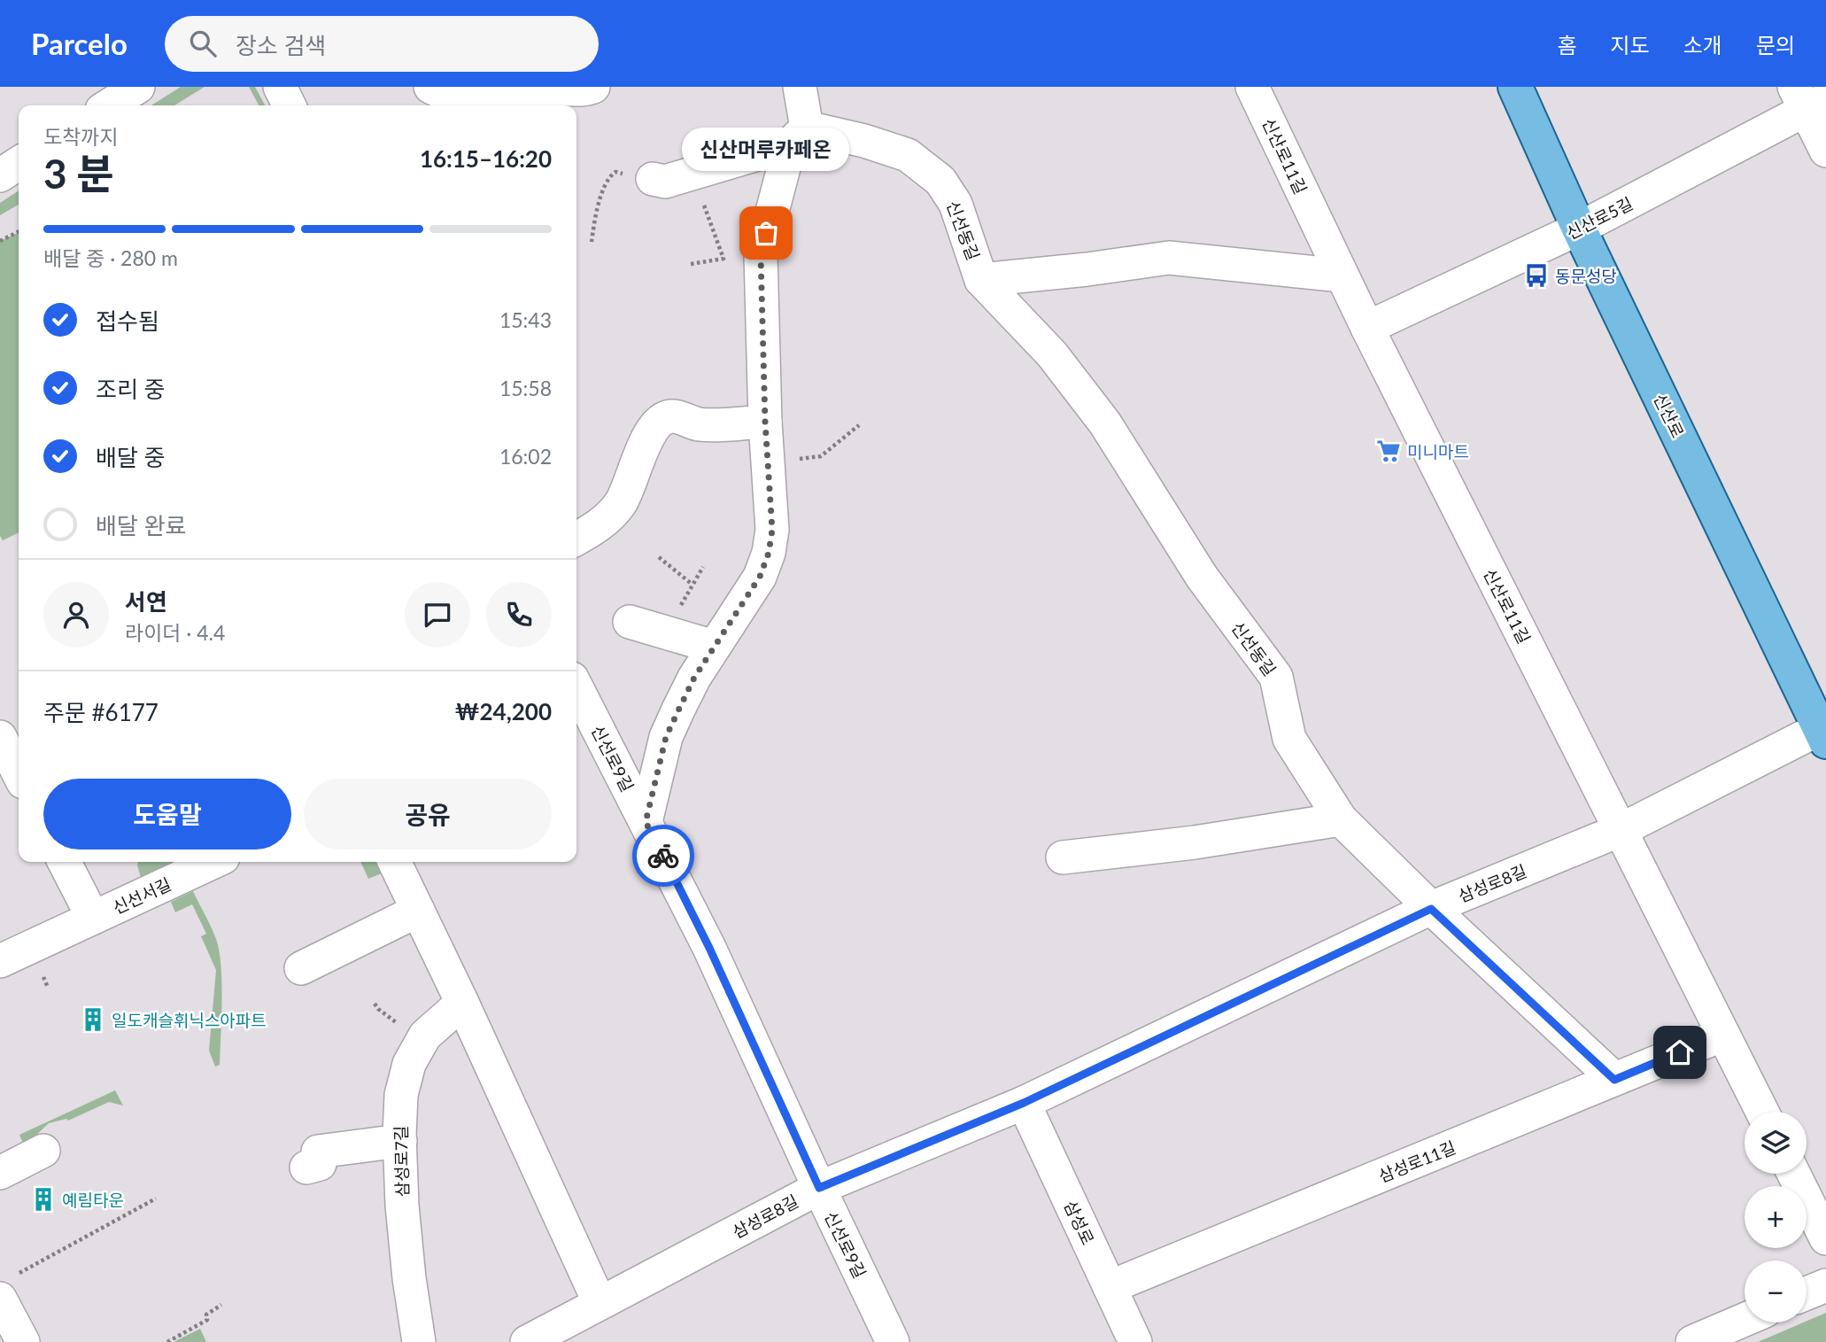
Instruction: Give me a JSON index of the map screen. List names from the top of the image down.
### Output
{
  "streets": {
    "main road": ["신산로"],
    "street": [
      "신산로11길",
      "신산로5길",
      "신선동길",
      "신선로9길",
      "삼성로8길",
      "신선서길",
      "삼성로7길",
      "삼성로11길",
      "삼성로"
    ]
  },
  "crossings": [
    ["신산로11길", "신산로5길"],
    ["신산로11길", "신선동길"],
    ["신산로11길", "삼성로8길"],
    ["신산로11길", "삼성로11길"],
    ["신산로5길", "신산로"],
    ["신선동길", "삼성로8길"],
    ["신선동길", "삼성로11길"],
    ["신산로", "삼성로8길"],
    ["신선로9길", "삼성로8길"],
    ["삼성로8길", "삼성로"],
    ["삼성로11길", "삼성로"]
  ],
  "places": {
    "other": ["신산머루카페온"],
    "bus stop": ["동문성당"],
    "supermarket": ["미니마트"],
    "building": ["일도캐슬휘닉스아파트", "예림타운"]
  },
  "page": {
    "header": "Parcelo",
    "search": "장소 검색",
    "nav": [
      "홈",
      "지도",
      "소개",
      "문의"
    ],
    "heading": ["3 분", "도착까지", "16:15–16:20"],
    "panel": [
      "서연",
      "라이더 · 4.4",
      "주문 #6177",
      "₩24,200"
    ],
    "bubble": "신산머루카페온",
    "bar": "배달 중 · 280 m",
    "list": [
      ["접수됨", "15:43"],
      ["조리 중", "15:58"],
      ["배달 중", "16:02"],
      "배달 완료"
    ],
    "buttons": ["도움말", "공유"],
    "map_buttons": ["+", "−"]
  }
}
